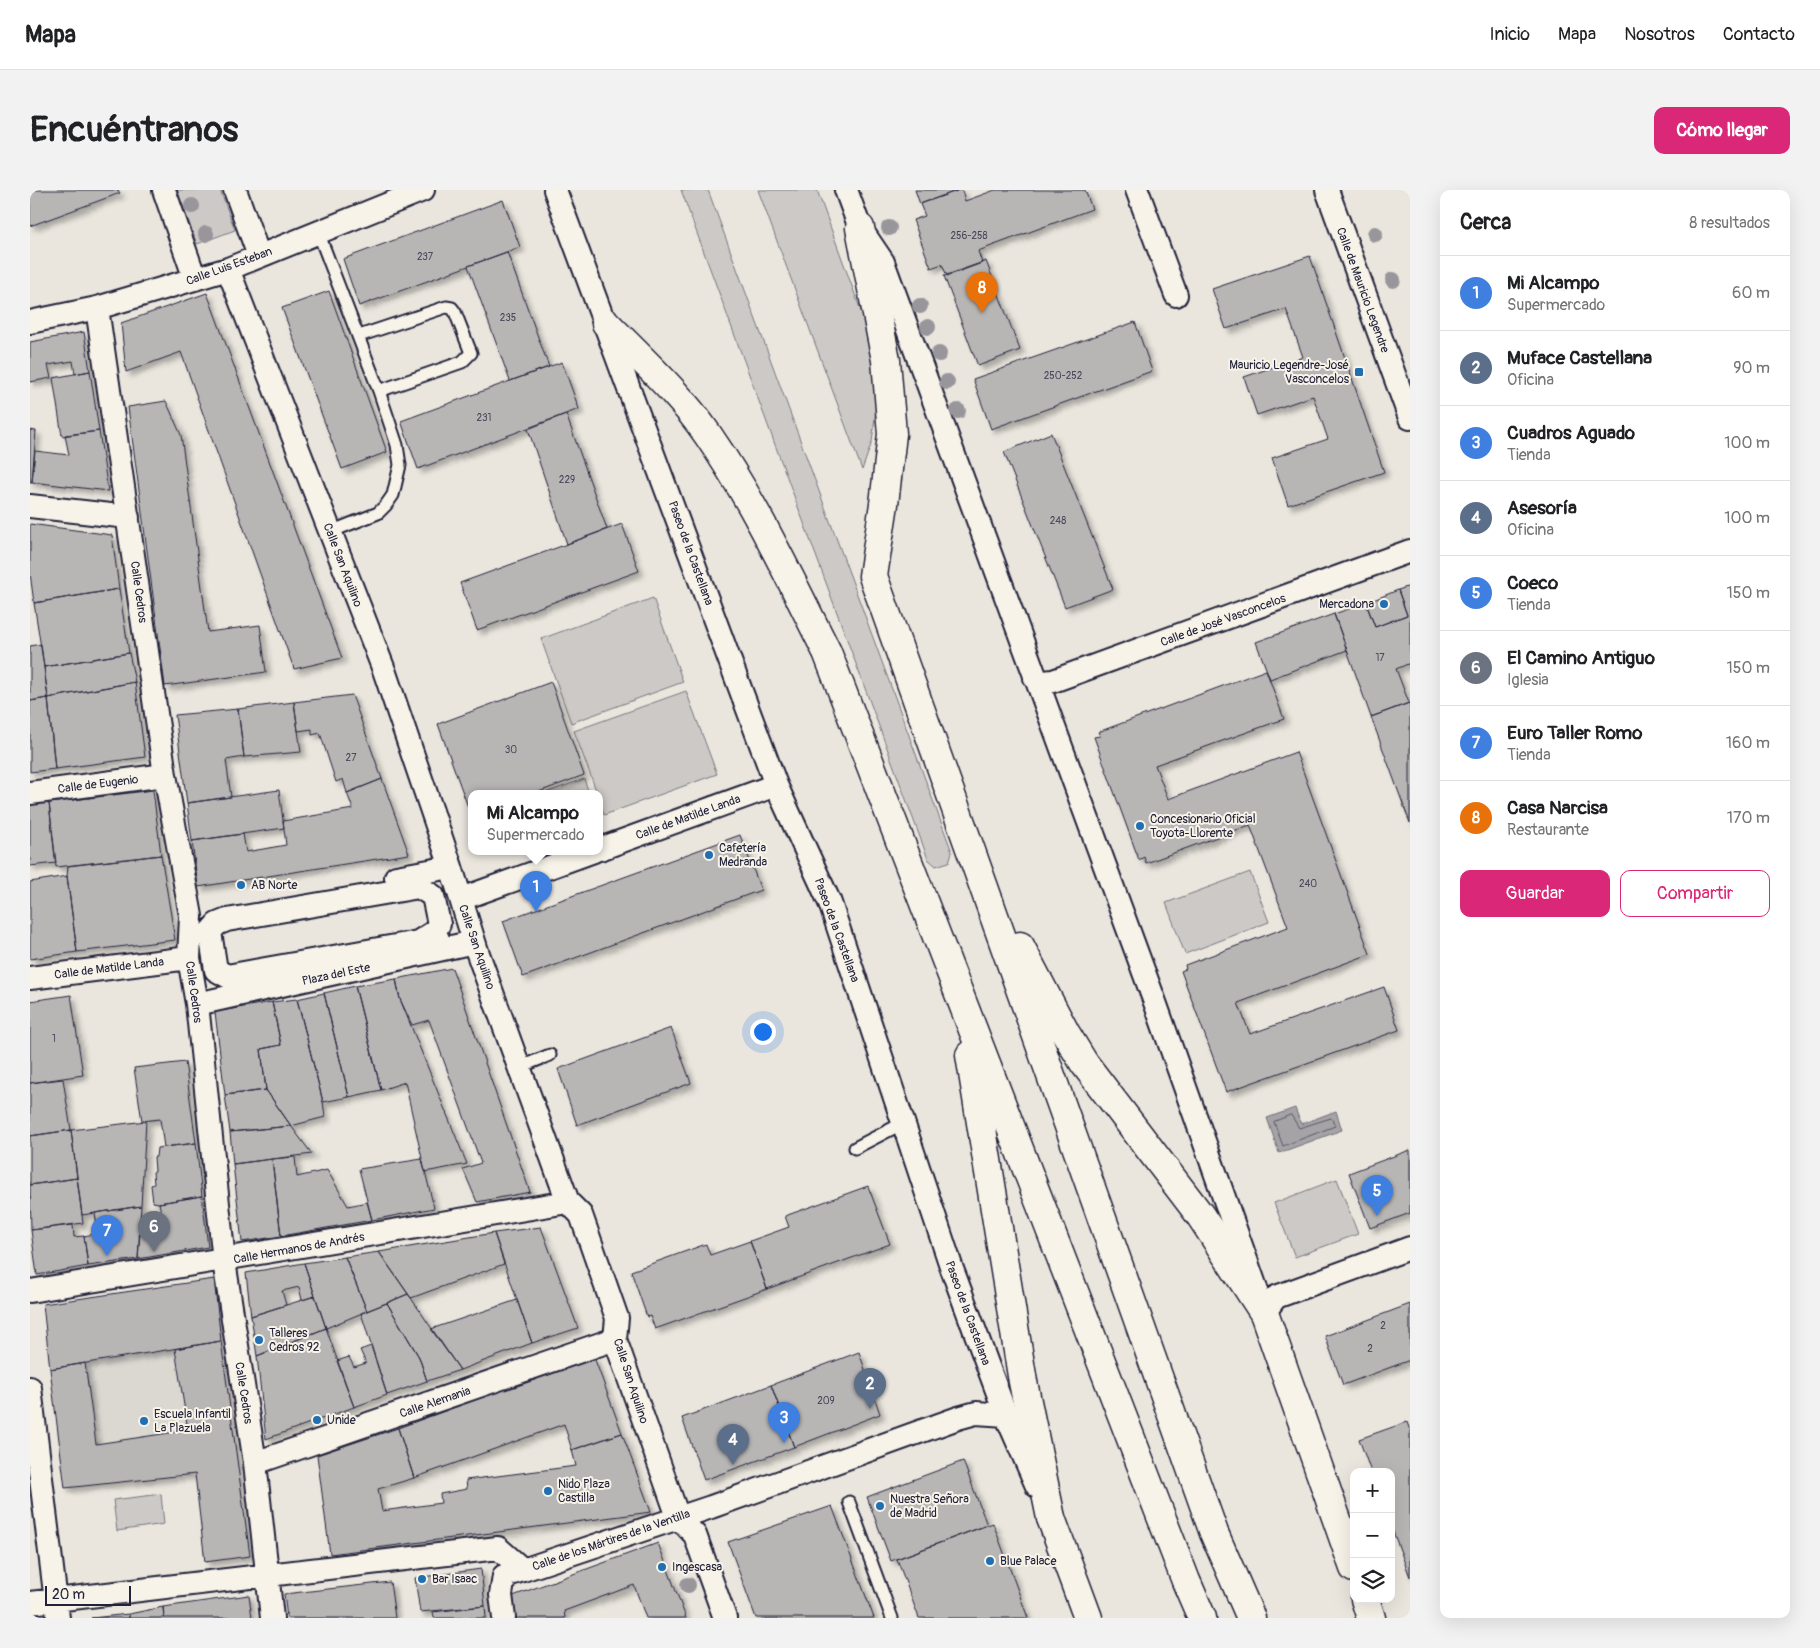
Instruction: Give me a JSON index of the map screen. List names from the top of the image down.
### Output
{
  "streets": {
    "main road": ["Paseo de la Castellana"],
    "street": [
      "Calle Luis Esteban",
      "Calle de Mauricio Legendre",
      "Calle San Aquilino",
      "Calle Cedros",
      "Calle de José Vasconcelos",
      "Calle de Eugenio",
      "Calle de Matilde Landa",
      "Plaza del Este",
      "Calle Hermanos de Andrés",
      "Calle Alemania",
      "Calle de los Mártires de la Ventilla"
    ]
  },
  "crossings": [
    ["Calle Luis Esteban", "Calle San Aquilino"],
    ["Calle Luis Esteban", "Calle Cedros"],
    ["Paseo de la Castellana", "Calle de Matilde Landa"],
    ["Paseo de la Castellana", "Calle de los Mártires de la Ventilla"],
    ["Calle San Aquilino", "Plaza del Este"],
    ["Calle San Aquilino", "Calle Hermanos de Andrés"],
    ["Calle San Aquilino", "Calle Alemania"],
    ["Calle San Aquilino", "Calle de los Mártires de la Ventilla"],
    ["Calle Cedros", "Calle de Eugenio"],
    ["Calle Cedros", "Calle de Matilde Landa"],
    ["Calle Cedros", "Plaza del Este"],
    ["Calle Cedros", "Calle Hermanos de Andrés"],
    ["Calle Cedros", "Calle Alemania"],
    ["Calle Cedros", "Calle de los Mártires de la Ventilla"]
  ],
  "places": {
    "transit": ["Mauricio Legendre-José Vasconcelos"],
    "other": [
      "Mercadona",
      "Concesionario Oficial Toyota-Llorente",
      "Cafetería Medranda",
      "AB Norte",
      "Talleres Cedros 92",
      "Unide",
      "Escuela Infantil La Plazuela",
      "Nido Plaza Castilla",
      "Nuestra Señora de Madrid",
      "Blue Palace",
      "Ingescasa",
      "Bar Isaac"
    ]
  },
  "house_numbers": [
    "256-258",
    "237",
    "235",
    "250-252",
    "231",
    "229",
    "248",
    "17",
    "30",
    "27",
    "240",
    "1",
    "2",
    "2",
    "209"
  ],
  "scale_bar": "20 m",
  "page": {
    "header": "Mapa",
    "nav": [
      "Inicio",
      "Mapa",
      "Nosotros",
      "Contacto"
    ],
    "buttons": [
      "Cómo llegar",
      ["Guardar", "Compartir"]
    ],
    "title": "Encuéntranos",
    "heading": ["Cerca", "8 resultados"],
    "list": [
      {
        "mark": "1",
        "name": "Mi Alcampo",
        "note": "Supermercado",
        "value": "60 m"
      },
      {
        "mark": "2",
        "name": "Muface Castellana",
        "note": "Oficina",
        "value": "90 m"
      },
      {
        "mark": "3",
        "name": "Cuadros Aguado",
        "note": "Tienda",
        "value": "100 m"
      },
      {
        "mark": "4",
        "name": "Asesoría",
        "note": "Oficina",
        "value": "100 m"
      },
      {
        "mark": "5",
        "name": "Coeco",
        "note": "Tienda",
        "value": "150 m"
      },
      {
        "mark": "6",
        "name": "El Camino Antiguo",
        "note": "Iglesia",
        "value": "150 m"
      },
      {
        "mark": "7",
        "name": "Euro Taller Romo",
        "note": "Tienda",
        "value": "160 m"
      },
      {
        "mark": "8",
        "name": "Casa Narcisa",
        "note": "Restaurante",
        "value": "170 m"
      }
    ],
    "pins": [
      "8",
      "1",
      "5",
      "6",
      "7",
      "2",
      "3",
      "4"
    ],
    "popup": ["Mi Alcampo", "Supermercado"],
    "map_buttons": ["+", "−"],
    "scale": "20 m"
  }
}
